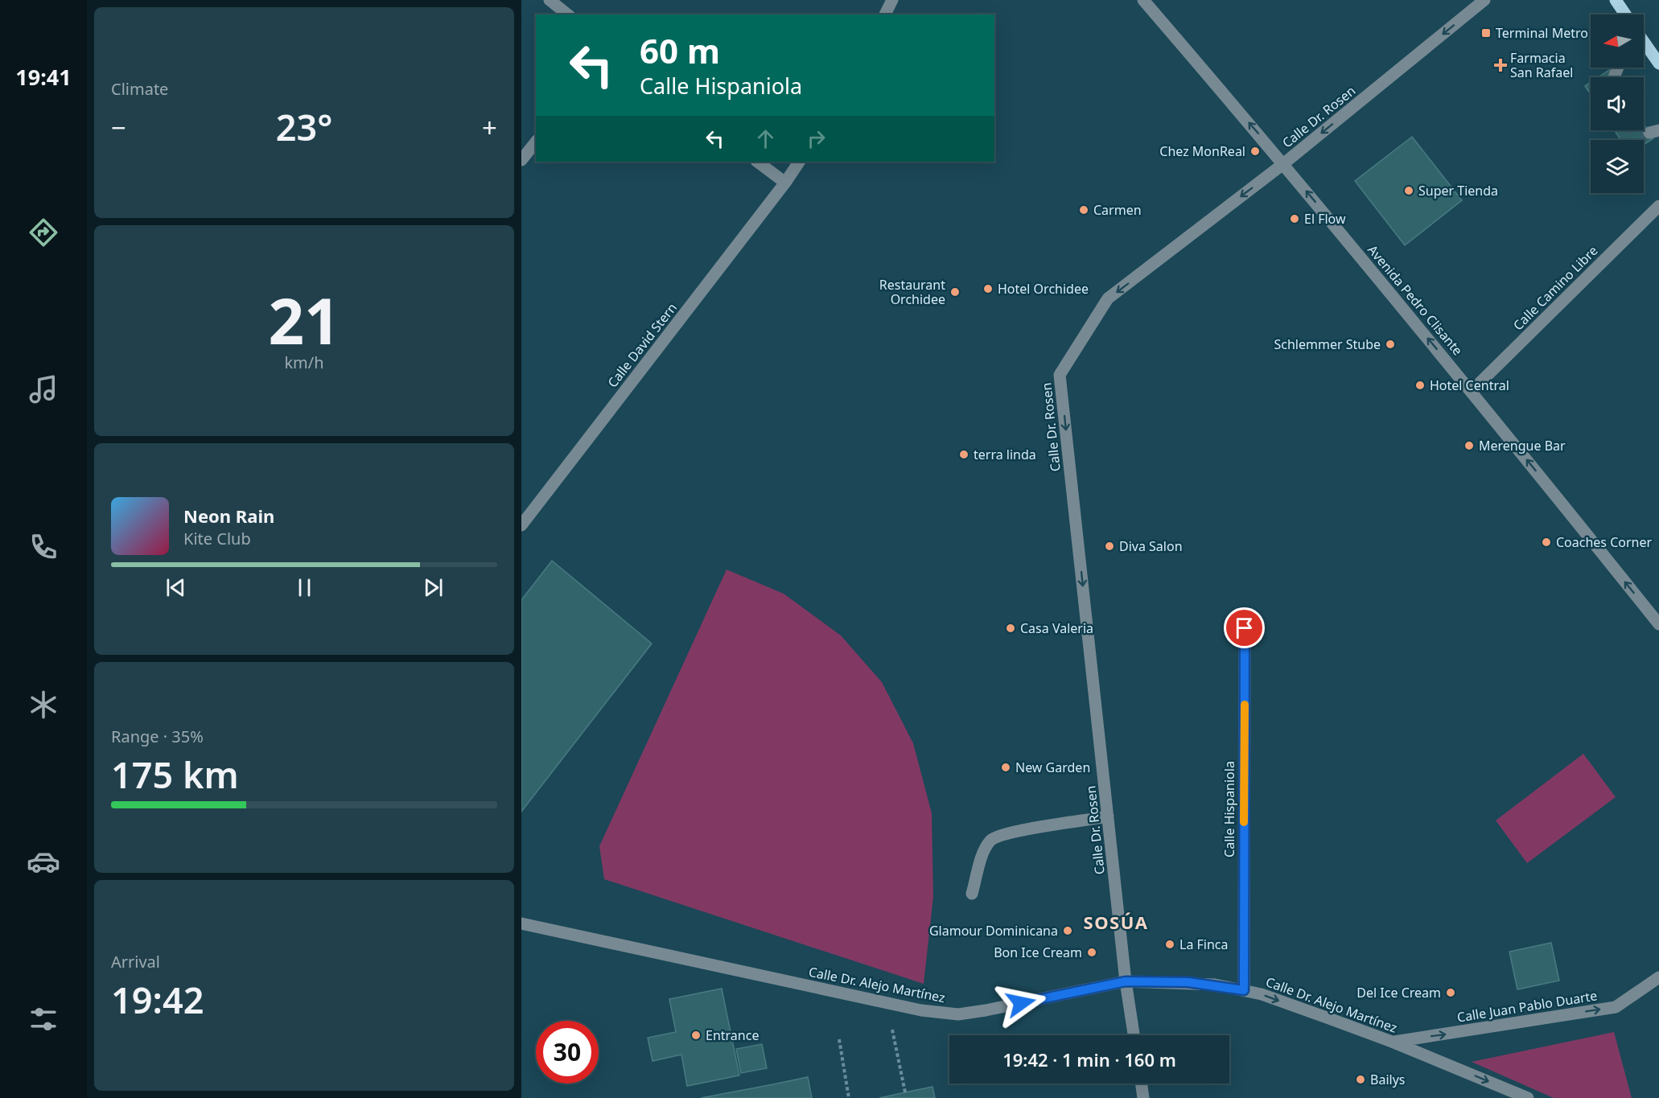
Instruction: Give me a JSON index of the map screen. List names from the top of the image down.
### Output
{
  "streets": {
    "street": [
      "Calle Dr. Rosen",
      "Calle Camino Libre",
      "Avenida Pedro Clisante",
      "Calle David Stern",
      "Calle Hispaniola",
      "Calle Dr. Alejo Martínez",
      "Calle Juan Pablo Duarte"
    ]
  },
  "crossings": [
    ["Calle Dr. Rosen", "Avenida Pedro Clisante"],
    ["Calle Dr. Rosen", "Calle Dr. Alejo Martínez"],
    ["Calle Camino Libre", "Avenida Pedro Clisante"],
    ["Calle Hispaniola", "Calle Dr. Alejo Martínez"],
    ["Calle Dr. Alejo Martínez", "Calle Juan Pablo Duarte"]
  ],
  "one_way": ["Calle Dr. Rosen", "Avenida Pedro Clisante", "Calle Juan Pablo Duarte"],
  "districts": ["SOSÚA"],
  "places": {
    "transit": ["Terminal Metro"],
    "health": ["Farmacia San Rafael"],
    "other": [
      "Chez MonReal",
      "Super Tienda",
      "Carmen",
      "El Flow",
      "Hotel Orchidee",
      "Restaurant Orchidee",
      "Schlemmer Stube",
      "Hotel Central",
      "Merengue Bar",
      "terra linda",
      "Coaches Corner",
      "Diva Salon",
      "Casa Valeria",
      "New Garden",
      "Glamour Dominicana",
      "La Finca",
      "Bon Ice Cream",
      "Del Ice Cream",
      "Entrance",
      "Bailys"
    ]
  },
  "north": "left",
  "page": {
    "tabs": "19:41",
    "tile": [
      "Climate",
      ["21", "km/h"],
      ["Range · 35%", "175 km"],
      ["Arrival", "19:42"]
    ],
    "turn": ["60 m", "Calle Hispaniola"],
    "heat": ["−", "23°", "+"],
    "song": ["Neon Rain", "Kite Club"],
    "limit": "30",
    "trip": "19:42 · 1 min · 160 m"
  }
}
